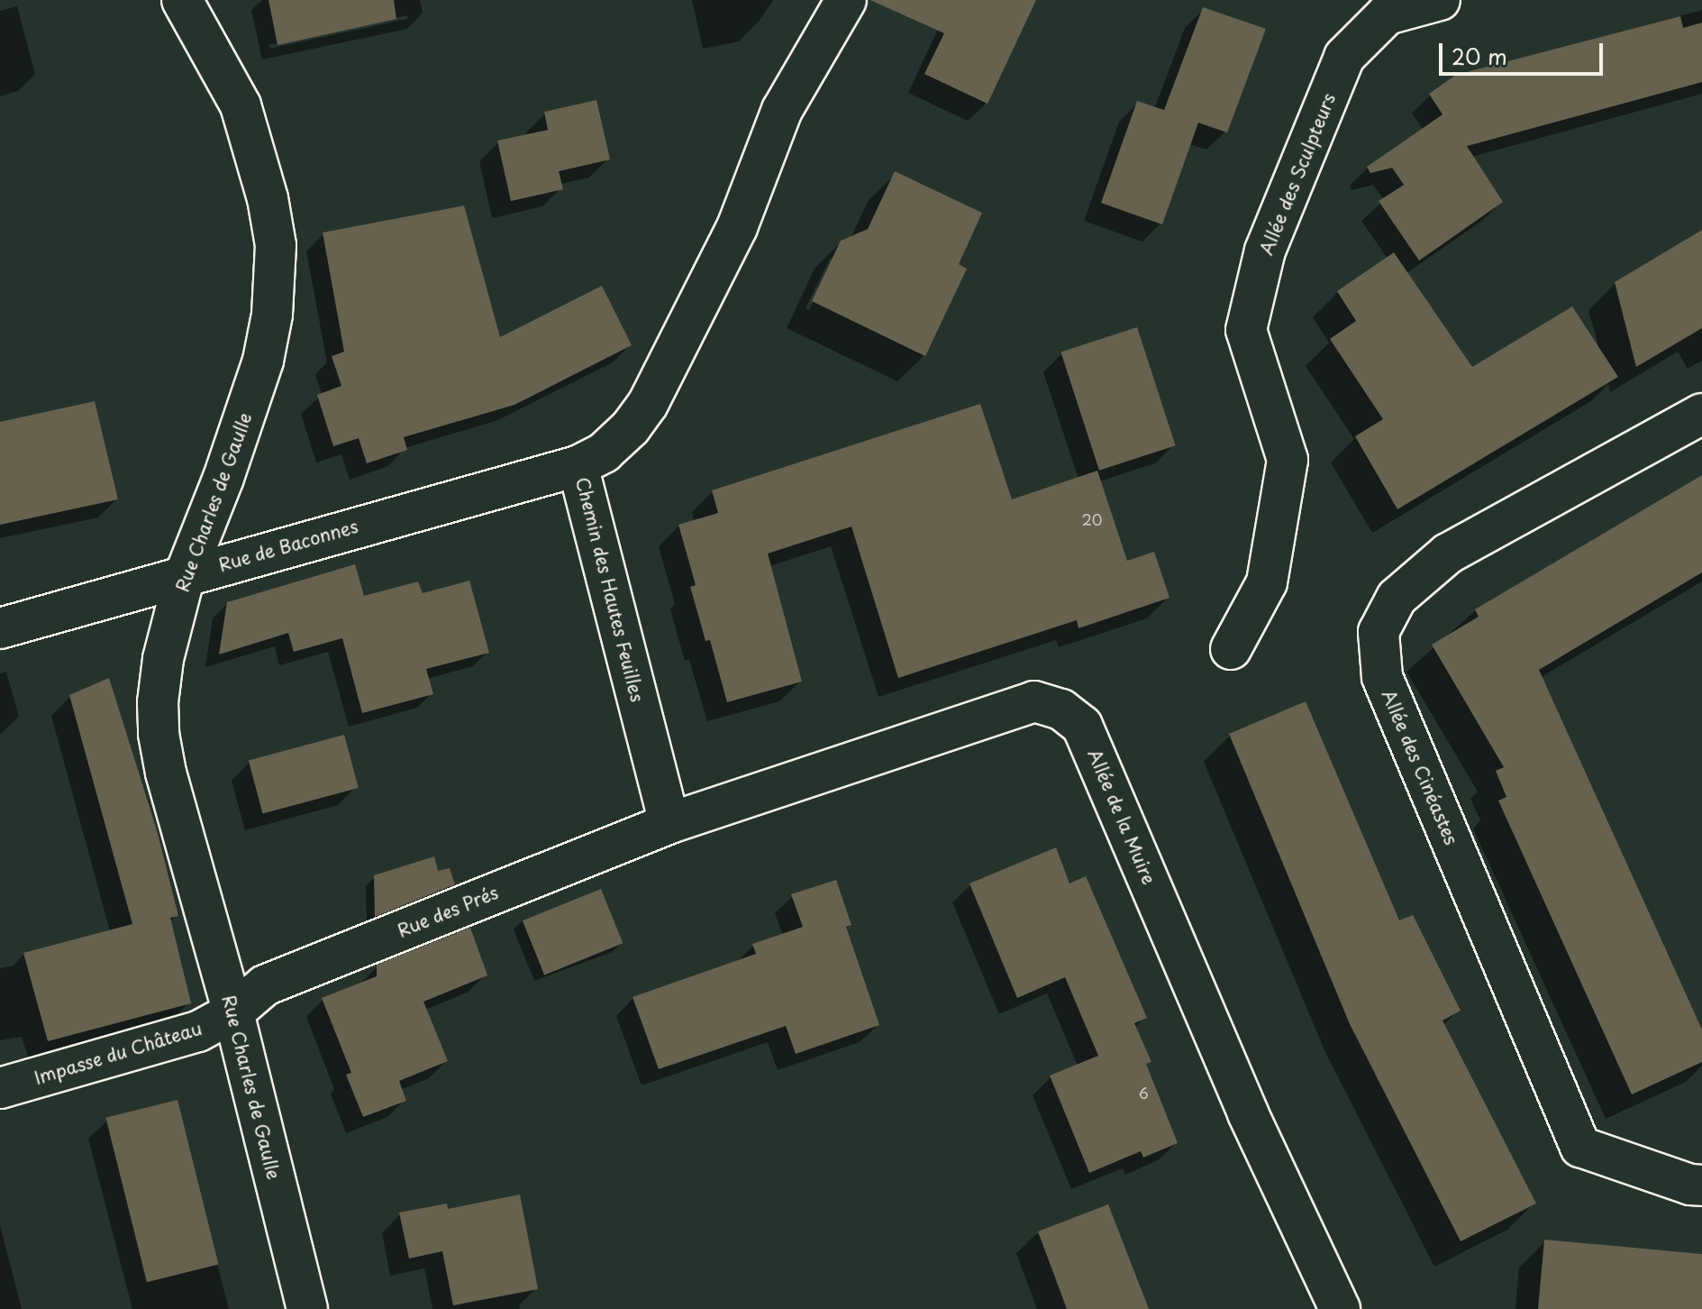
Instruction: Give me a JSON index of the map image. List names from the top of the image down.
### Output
{
  "streets": {
    "street": [
      "Allée des Sculpteurs",
      "Rue Charles de Gaulle",
      "Rue de Baconnes",
      "Chemin des Hautes Feuilles",
      "Allée des Cinéastes",
      "Allée de la Muire",
      "Rue des Prés",
      "Impasse du Château"
    ]
  },
  "crossings": [
    ["Rue Charles de Gaulle", "Rue de Baconnes"],
    ["Rue Charles de Gaulle", "Rue des Prés"],
    ["Rue Charles de Gaulle", "Impasse du Château"],
    ["Rue de Baconnes", "Chemin des Hautes Feuilles"],
    ["Chemin des Hautes Feuilles", "Allée de la Muire"],
    ["Chemin des Hautes Feuilles", "Rue des Prés"],
    ["Allée de la Muire", "Rue des Prés"],
    ["Rue des Prés", "Impasse du Château"]
  ],
  "house_numbers": ["20", "6"],
  "scale_bar": "20 m"
}
